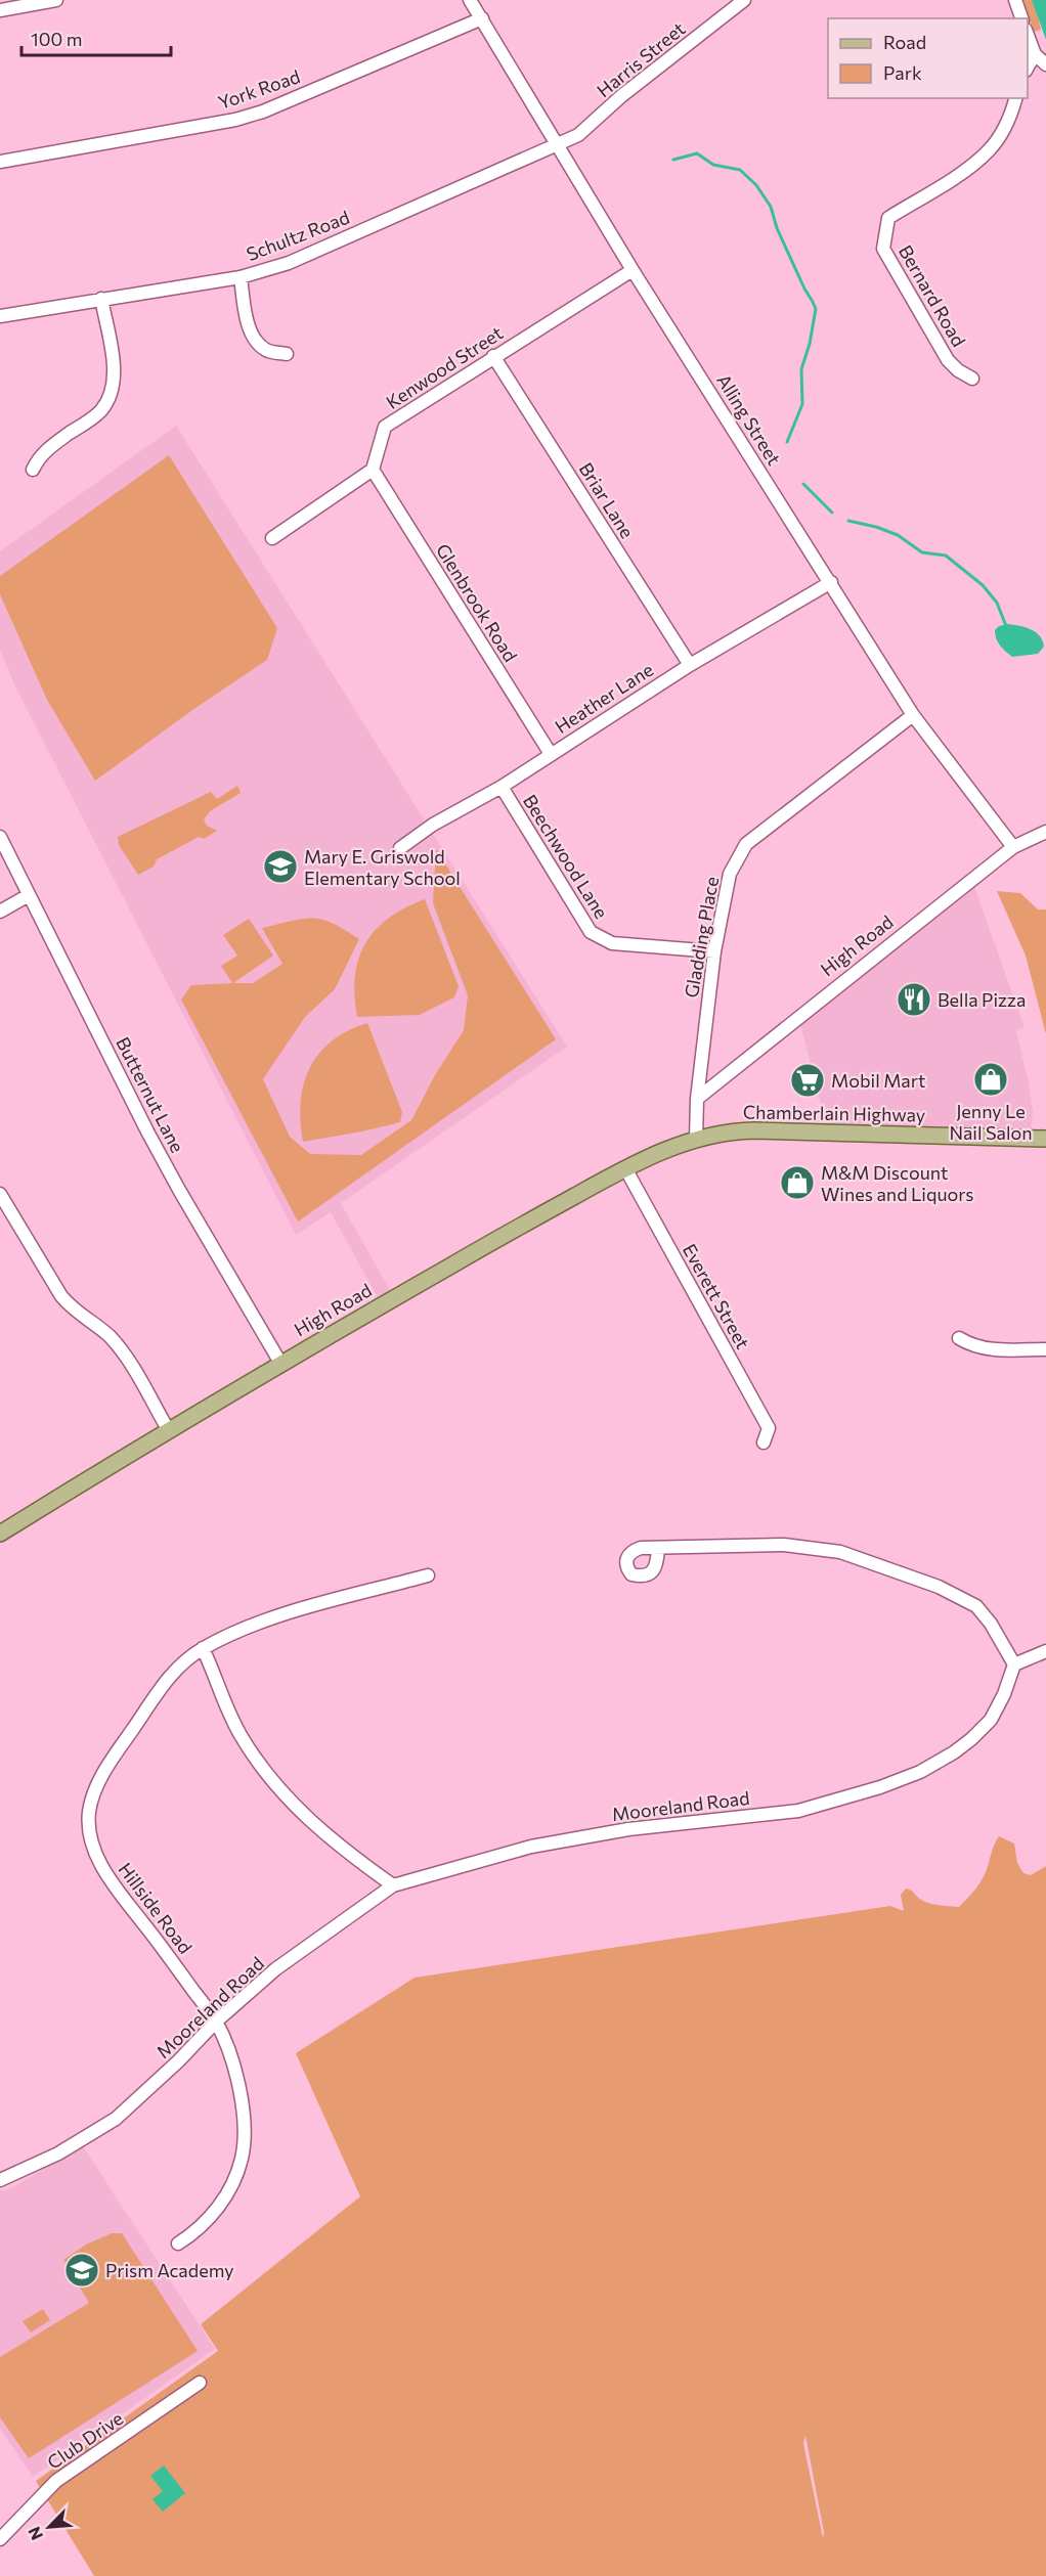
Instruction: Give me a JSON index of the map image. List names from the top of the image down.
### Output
{
  "streets": {
    "main road": ["High Road", "Chamberlain Highway"],
    "street": [
      "Harris Street",
      "York Road",
      "Schultz Road",
      "Bernard Road",
      "Kenwood Street",
      "Alling Street",
      "Briar Lane",
      "Glenbrook Road",
      "Heather Lane",
      "Beechwood Lane",
      "Gladding Place",
      "Butternut Lane",
      "Everett Street",
      "Mooreland Road",
      "Hillside Road",
      "Club Drive"
    ]
  },
  "crossings": [
    ["Harris Street", "Schultz Road"],
    ["Harris Street", "Alling Street"],
    ["York Road", "Alling Street"],
    ["Schultz Road", "Alling Street"],
    ["Kenwood Street", "Alling Street"],
    ["Kenwood Street", "Briar Lane"],
    ["Kenwood Street", "Glenbrook Road"],
    ["Alling Street", "Heather Lane"],
    ["Alling Street", "Gladding Place"],
    ["Alling Street", "High Road"],
    ["Briar Lane", "Heather Lane"],
    ["Glenbrook Road", "Heather Lane"],
    ["Heather Lane", "Beechwood Lane"],
    ["Beechwood Lane", "Gladding Place"],
    ["Gladding Place", "High Road"],
    ["Gladding Place", "Chamberlain Highway"],
    ["High Road", "Butternut Lane"],
    ["High Road", "Chamberlain Highway"],
    ["High Road", "Everett Street"],
    ["Mooreland Road", "Hillside Road"]
  ],
  "places": {
    "school or university": ["Mary E. Griswold Elementary School", "Prism Academy"],
    "restaurant": ["Bella Pizza"],
    "shop": ["Jenny Le Nail Salon", "M&M Discount Wines and Liquors"],
    "supermarket": ["Mobil Mart"]
  },
  "legend": ["Road", "Park"],
  "scale_bar": "100 m",
  "north": "bottom left"
}
